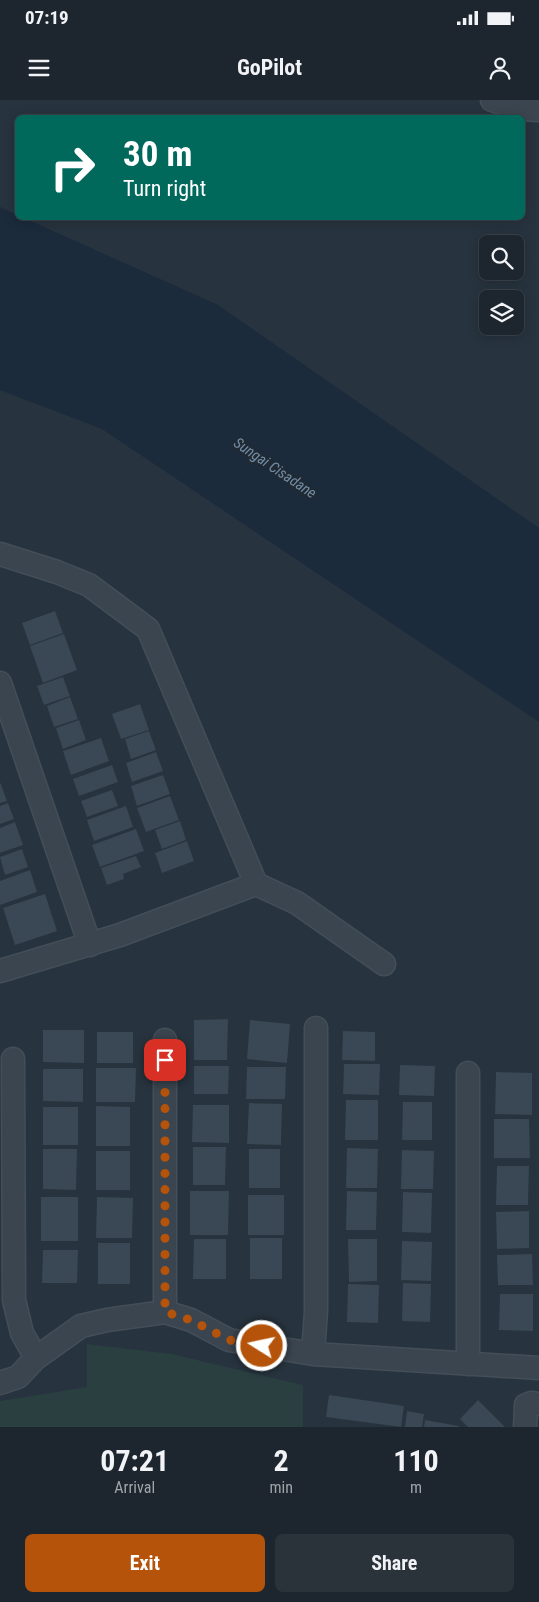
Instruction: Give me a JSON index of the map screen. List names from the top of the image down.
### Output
{
  "water": ["Sungai Cisadane"],
  "page": {
    "status": "07:19",
    "header": "GoPilot",
    "turn": ["30 m", "Turn right"],
    "eta": [
      "07:21",
      "Arrival",
      "2",
      "min",
      "110",
      "m"
    ],
    "buttons": ["Exit", "Share"]
  }
}
